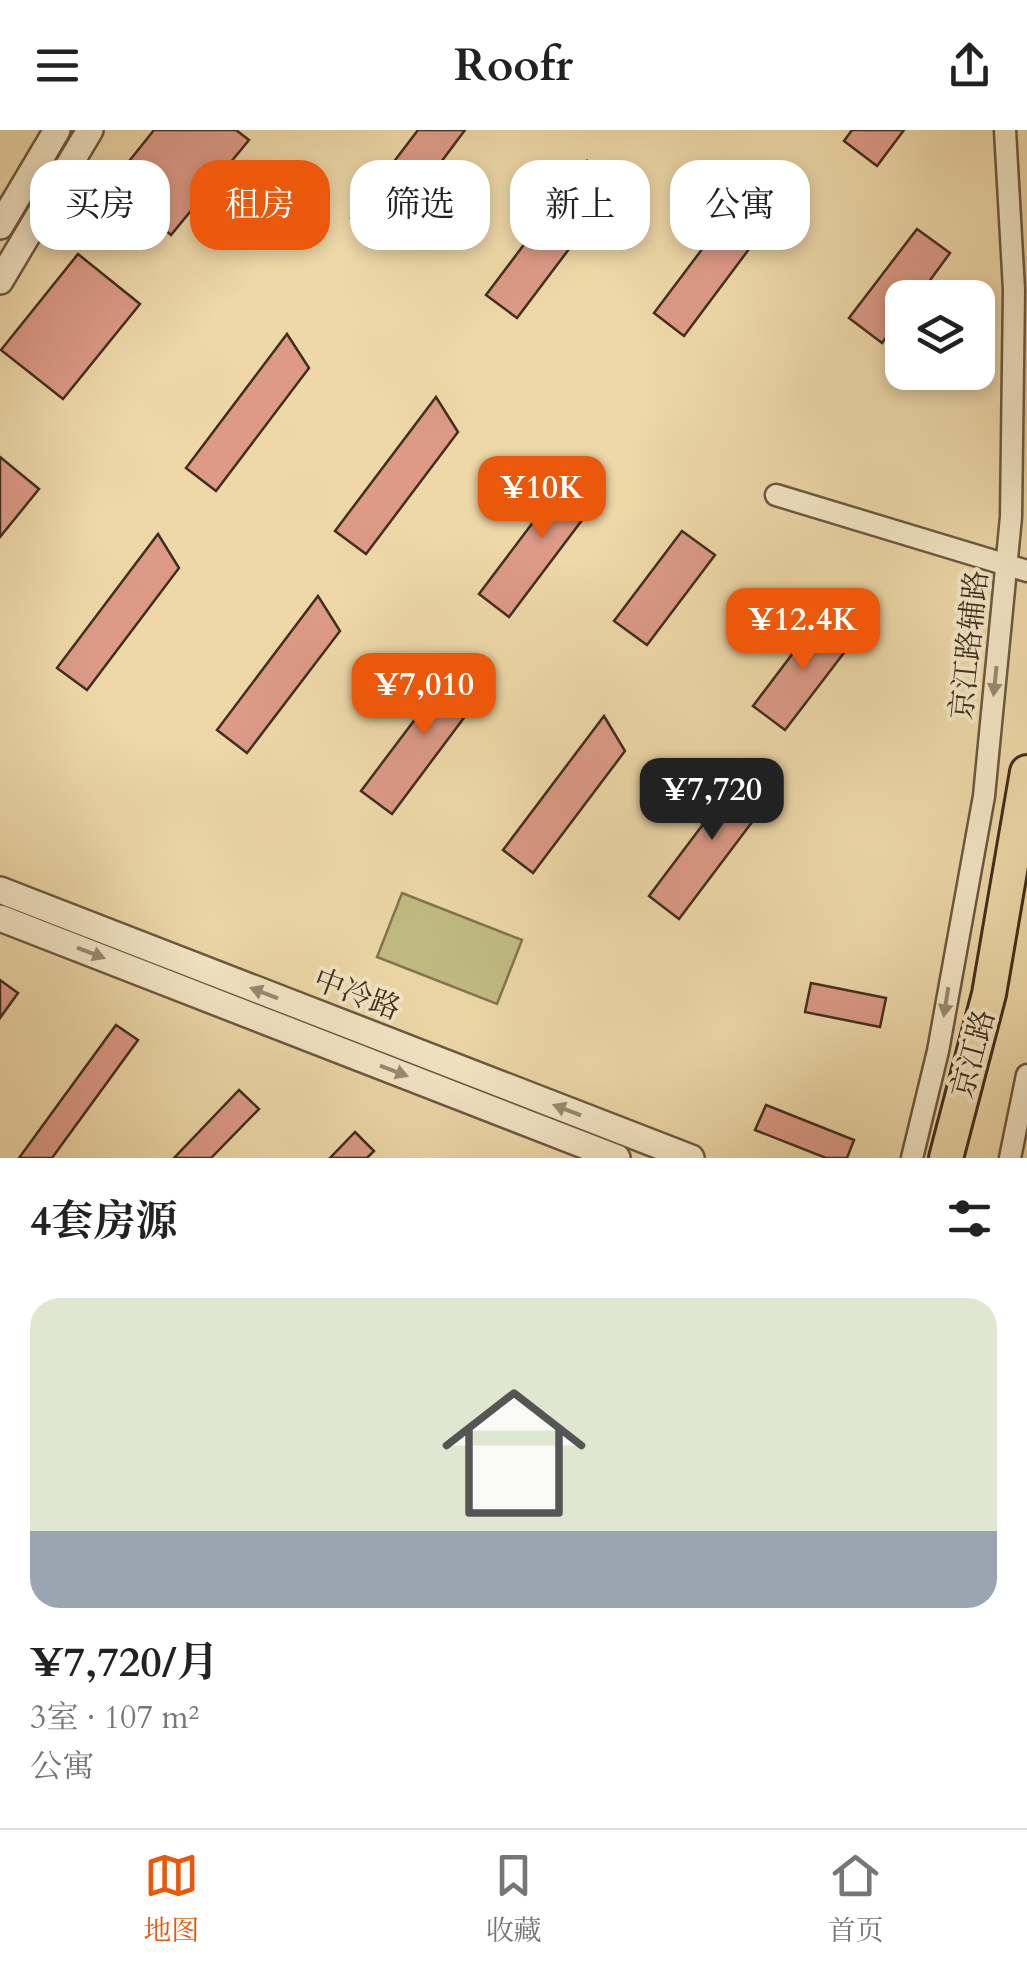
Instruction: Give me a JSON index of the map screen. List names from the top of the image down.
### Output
{
  "streets": {
    "main road": ["京江路"],
    "street": ["京江路辅路", "中冷路"]
  },
  "one_way": ["京江路辅路"],
  "page": {
    "header": "Roofr",
    "chip": [
      "买房",
      "租房",
      "筛选",
      "新上",
      "公寓"
    ],
    "price": [
      "¥10K",
      "¥12.4K",
      "¥7,010",
      "¥7,720"
    ],
    "heading": "4套房源",
    "list": [
      {
        "name": "¥7,720/月",
        "note": "3室 · 107 m² · 公寓"
      }
    ],
    "tabs": ["地图", "收藏", "首页"]
  }
}
